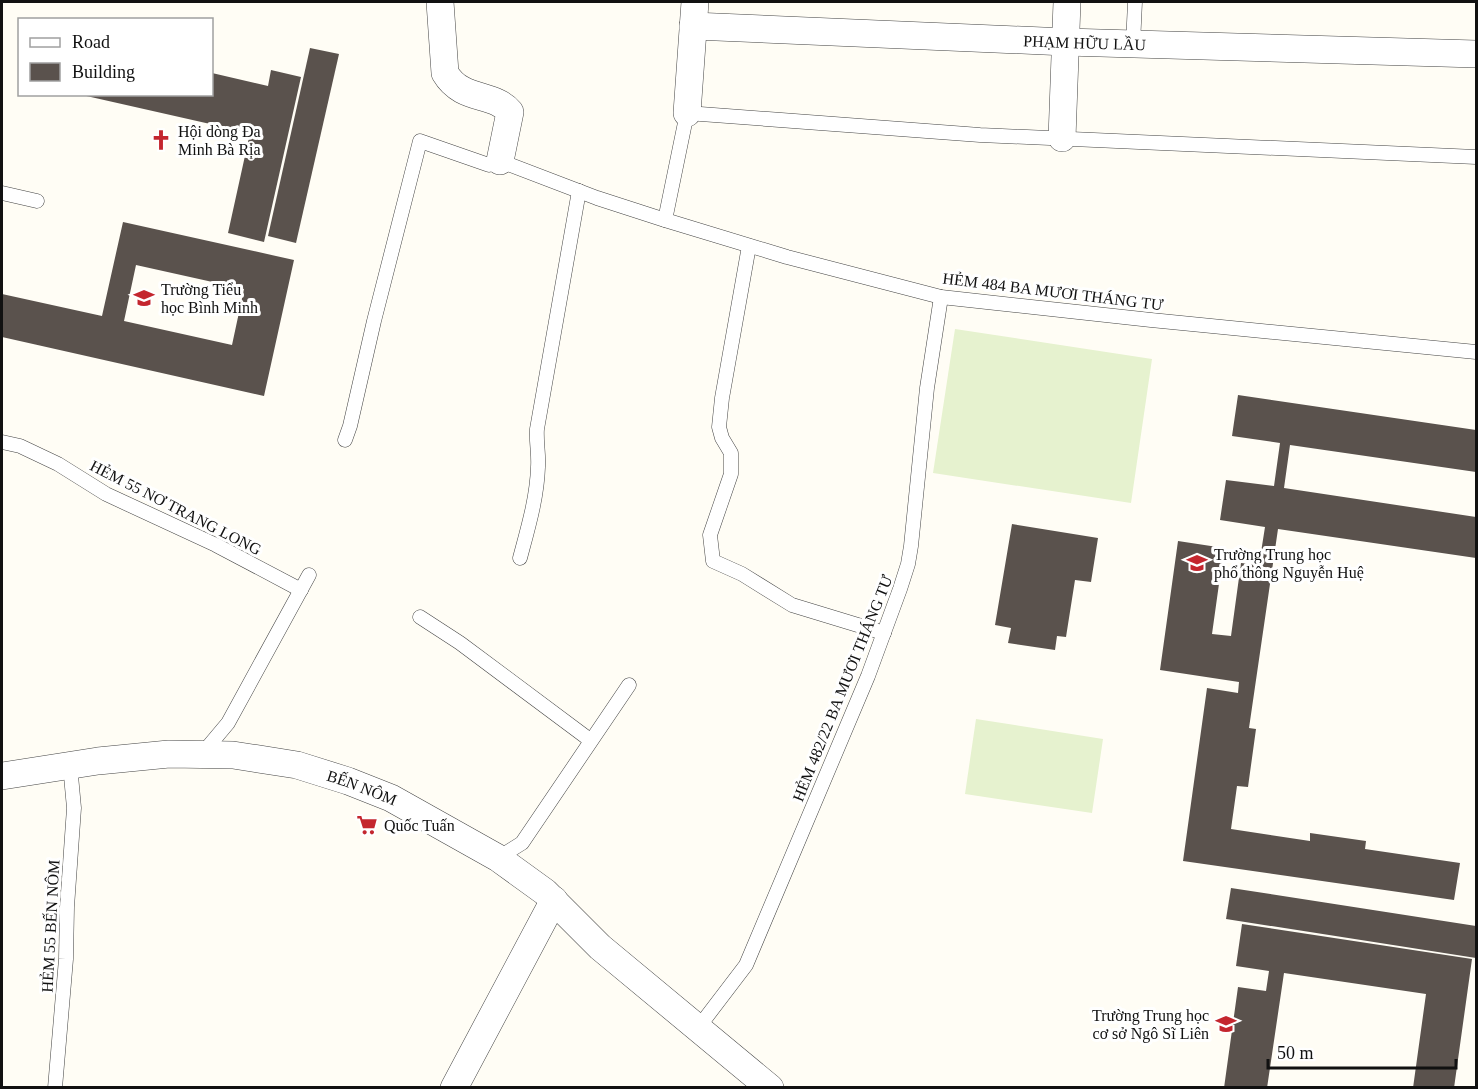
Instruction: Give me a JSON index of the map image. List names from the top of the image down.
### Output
{
  "streets": {
    "street": ["PHẠM HỮU LẦU", "BẾN NÔM"],
    "lane": [
      "HẺM 484 BA MƯƠI THÁNG TƯ",
      "HẺM 55 NƠ TRANG LONG",
      "HẺM 482/22 BA MƯƠI THÁNG TƯ",
      "HẺM 55 BẾN NÔM"
    ]
  },
  "crossings": [
    ["HẺM 484 BA MƯƠI THÁNG TƯ", "HẺM 482/22 BA MƯƠI THÁNG TƯ"],
    ["HẺM 482/22 BA MƯƠI THÁNG TƯ", "BẾN NÔM"],
    ["BẾN NÔM", "HẺM 55 BẾN NÔM"]
  ],
  "places": {
    "church": ["Hội dòng Đa Minh Bà Rịa"],
    "school or university": ["Trường Tiểu học Bình Minh", "Trường Trung học phổ thông Nguyễn Huệ", "Trường Trung học cơ sở Ngô Sĩ Liên"],
    "supermarket": ["Quốc Tuấn"]
  },
  "legend": ["Road", "Building"],
  "scale_bar": "50 m"
}
